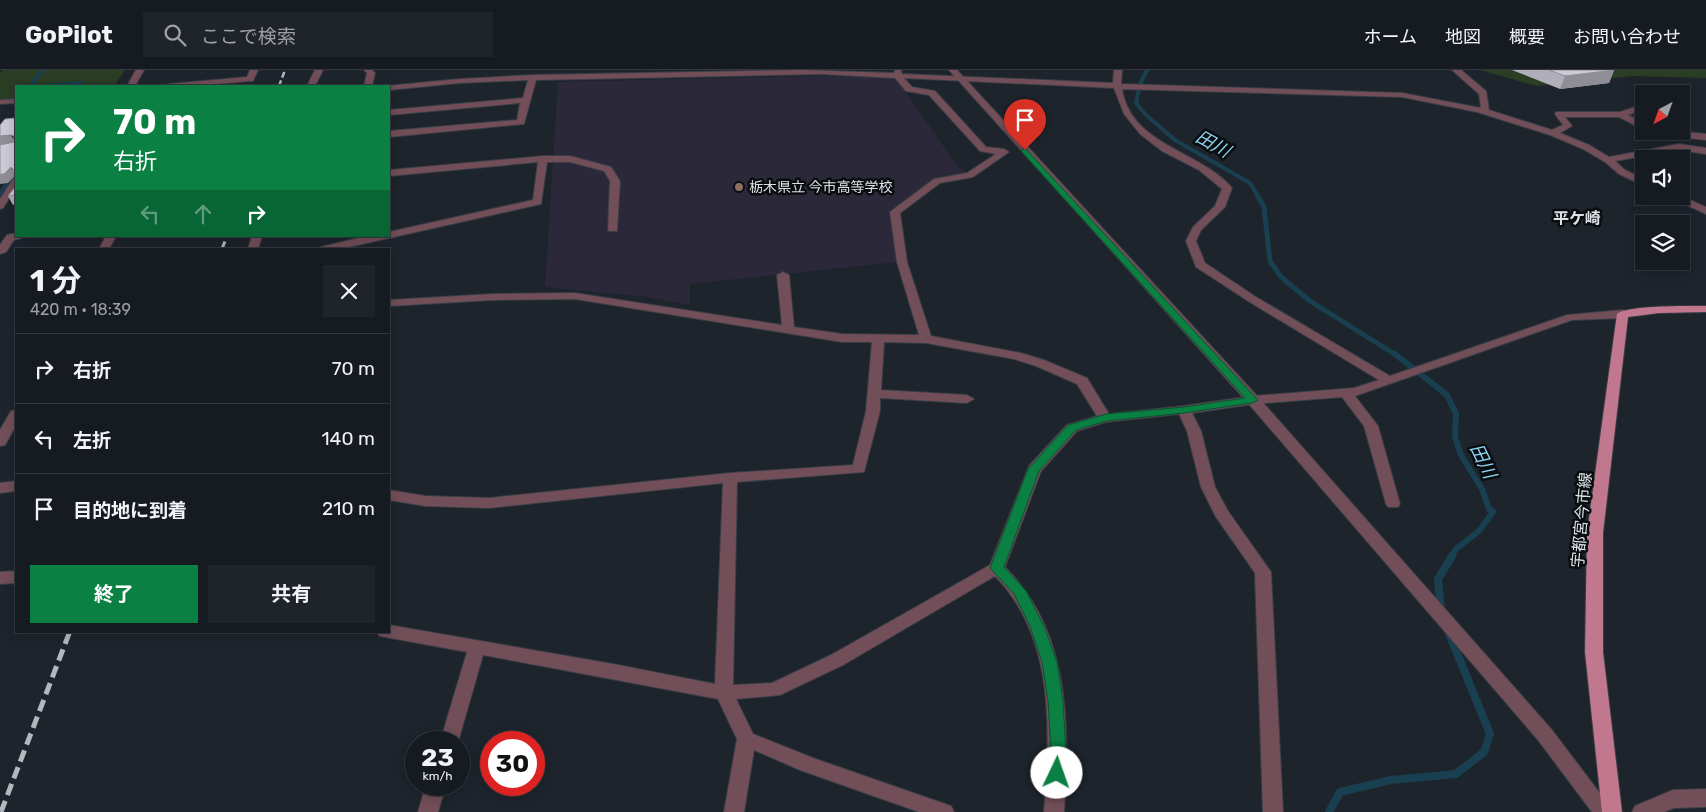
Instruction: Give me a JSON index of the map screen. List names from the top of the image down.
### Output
{
  "streets": {
    "main road": ["宇都宮今市線"]
  },
  "districts": ["平ケ崎"],
  "water": ["田川"],
  "places": ["栃木県立 今市高等学校"],
  "north": "bottom left",
  "page": {
    "header": "GoPilot",
    "search": "ここで検索",
    "nav": [
      "ホーム",
      "地図",
      "概要",
      "お問い合わせ"
    ],
    "turn": ["70 m", "右折"],
    "heading": ["1 分", "420 m · 18:39"],
    "list": [
      {
        "name": "右折",
        "value": "70 m"
      },
      {
        "name": "左折",
        "value": "140 m"
      },
      {
        "name": "目的地に到着",
        "value": "210 m"
      }
    ],
    "buttons": ["終了", "共有"],
    "speed": "23 km/h",
    "limit": "30"
  }
}
